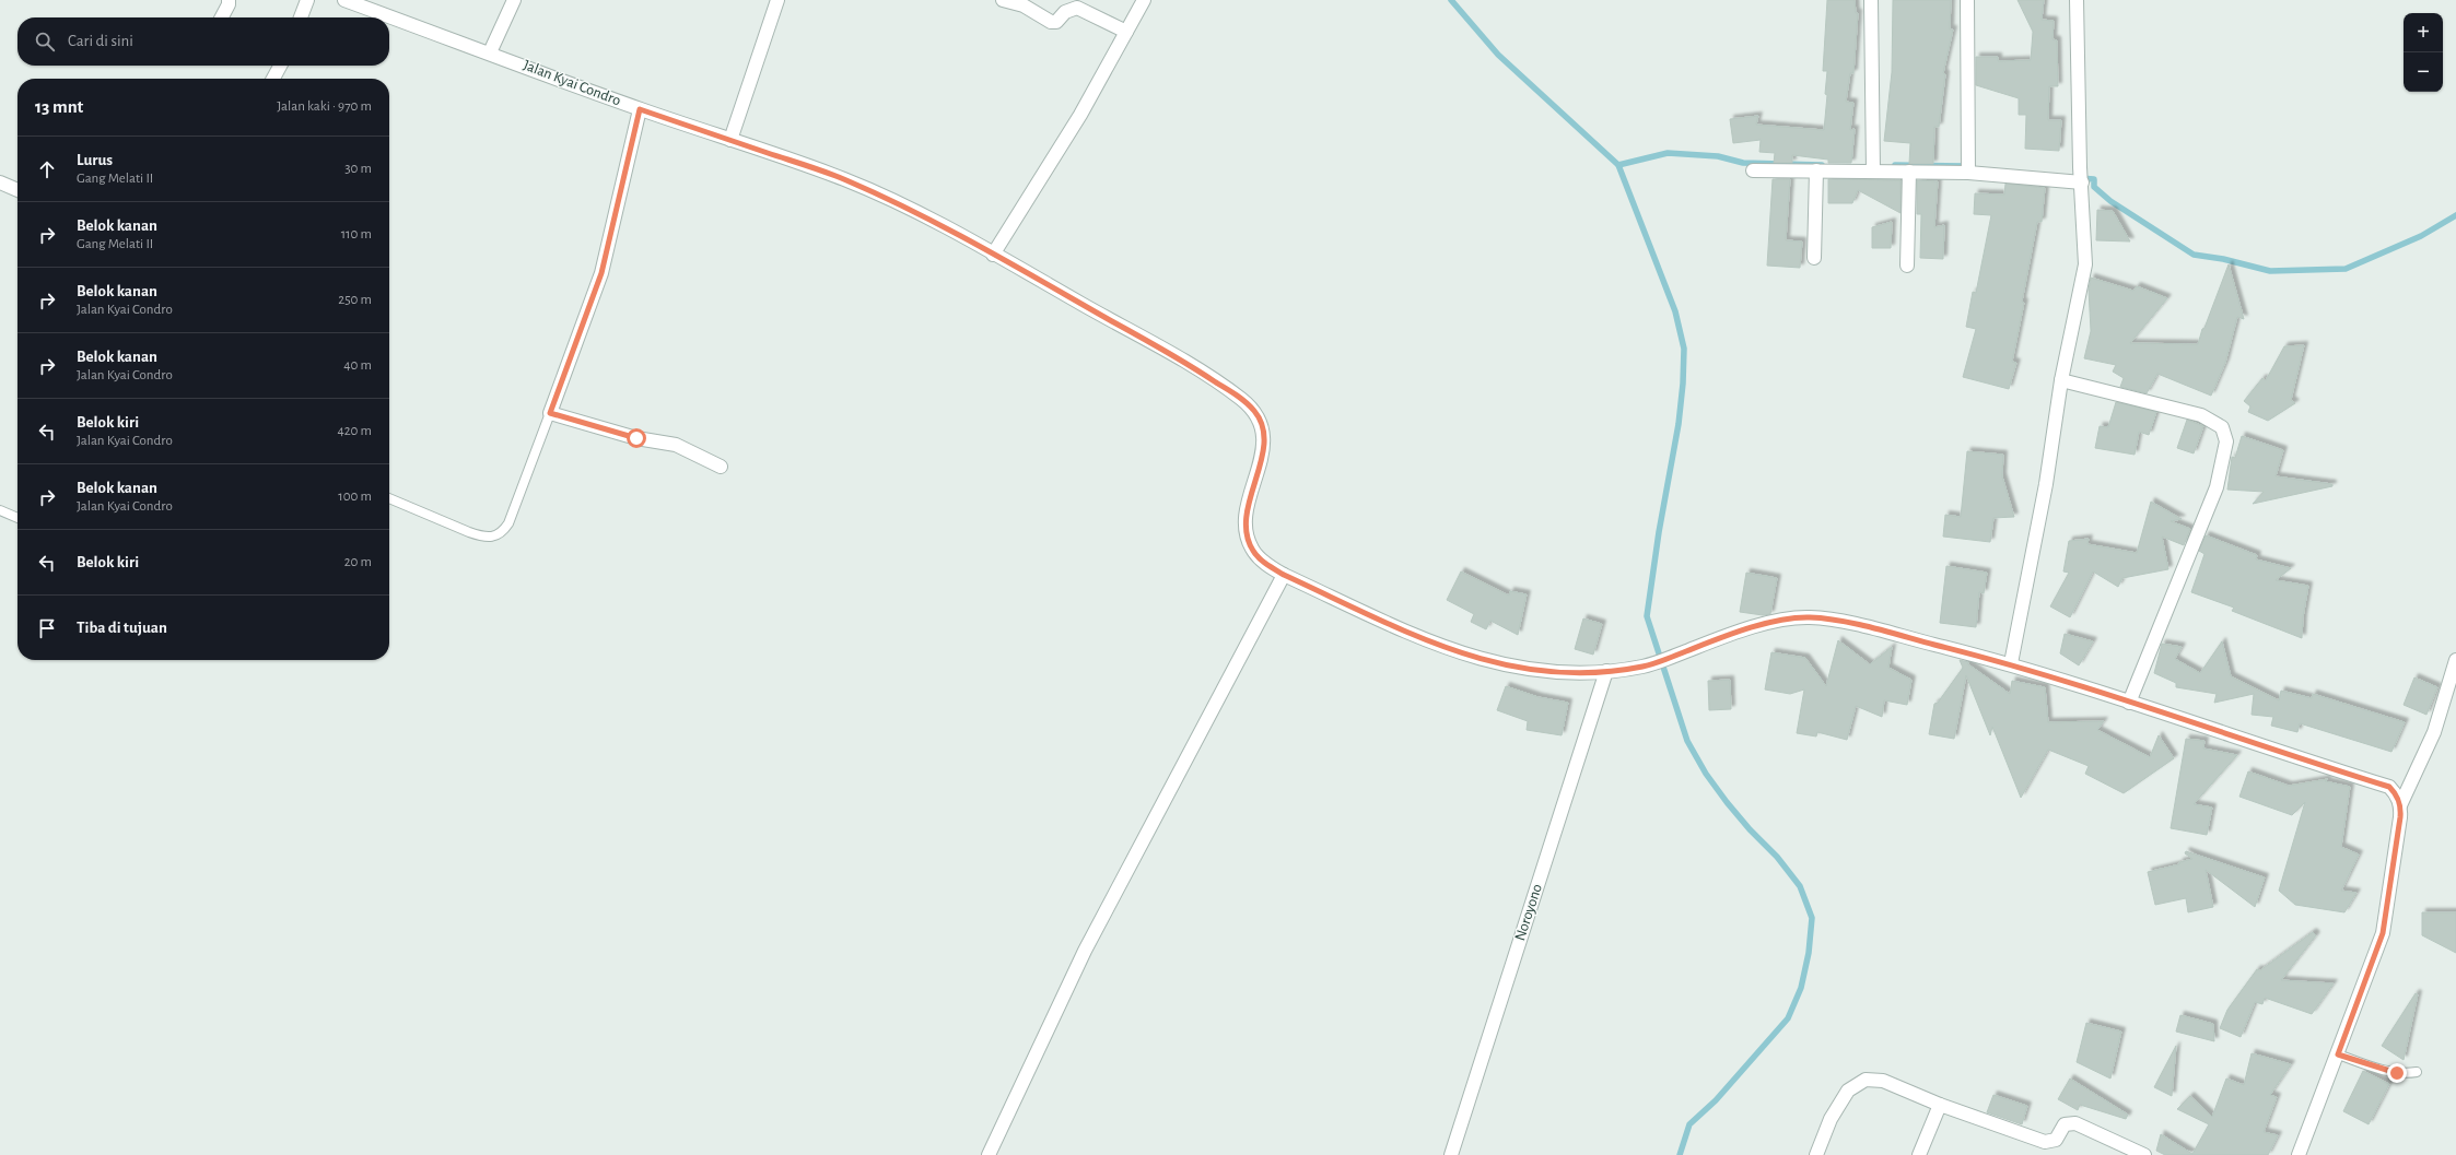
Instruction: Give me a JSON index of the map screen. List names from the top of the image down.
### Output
{
  "streets": {
    "street": ["Jalan Kyai Condro", "Noroyono"]
  },
  "crossings": [
    ["Jalan Kyai Condro", "Noroyono"]
  ],
  "page": {
    "map_buttons": ["+", "−"],
    "search": "Cari di sini",
    "heading": ["13 mnt", "Jalan kaki · 970 m"],
    "list": [
      ["Lurus", "Gang Melati II", "30 m"],
      ["Belok kanan", "Gang Melati II", "110 m"],
      ["Belok kanan", "Jalan Kyai Condro", "250 m"],
      ["Belok kanan", "Jalan Kyai Condro", "40 m"],
      ["Belok kiri", "Jalan Kyai Condro", "420 m"],
      ["Belok kanan", "Jalan Kyai Condro", "100 m"],
      ["Belok kiri", "20 m"],
      "Tiba di tujuan"
    ]
  }
}
